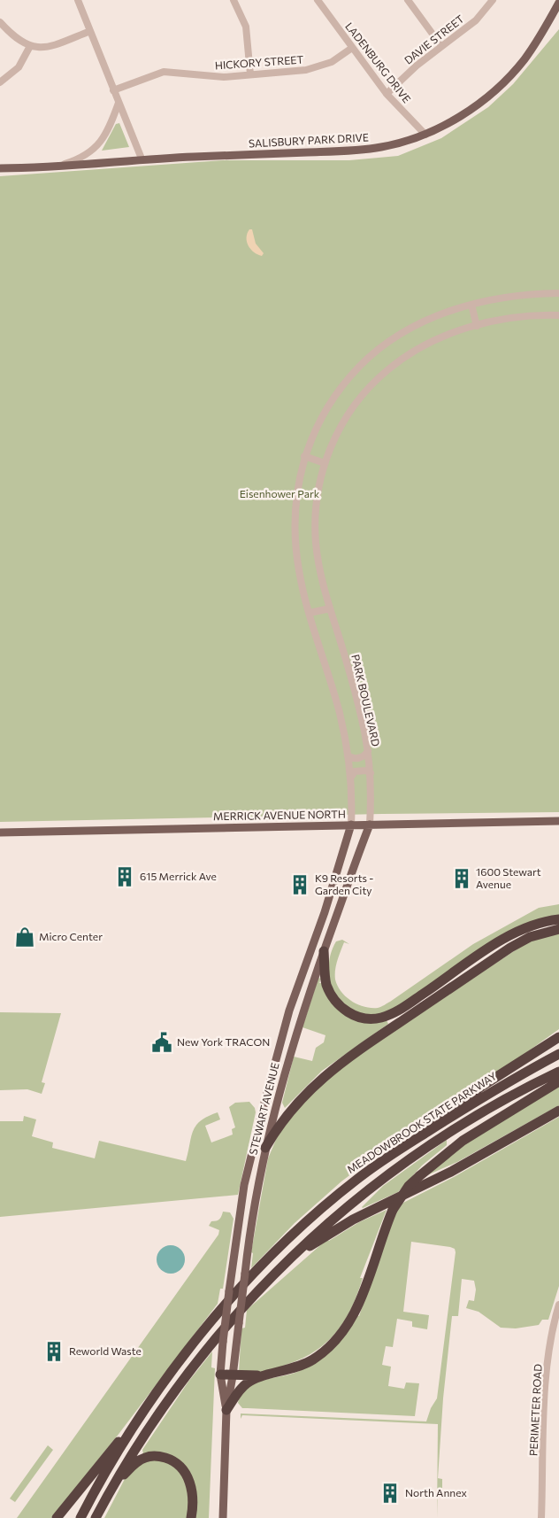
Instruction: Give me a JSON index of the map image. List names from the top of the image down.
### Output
{
  "streets": {
    "highway": ["MEADOWBROOK STATE PARKWAY"],
    "main road": ["SALISBURY PARK DRIVE", "MERRICK AVENUE NORTH", "STEWART AVENUE"],
    "street": [
      "DAVIE STREET",
      "HICKORY STREET",
      "LADENBURG DRIVE",
      "PARK BOULEVARD",
      "PERIMETER ROAD"
    ]
  },
  "crossings": [
    ["DAVIE STREET", "LADENBURG DRIVE"],
    ["HICKORY STREET", "LADENBURG DRIVE"],
    ["LADENBURG DRIVE", "SALISBURY PARK DRIVE"],
    ["PARK BOULEVARD", "MERRICK AVENUE NORTH"],
    ["PARK BOULEVARD", "STEWART AVENUE"],
    ["MERRICK AVENUE NORTH", "STEWART AVENUE"]
  ],
  "parks": ["Eisenhower Park"],
  "places": {
    "building": [
      "615 Merrick Ave",
      "1600 Stewart Avenue",
      "K9 Resorts - Garden City",
      "Reworld Waste",
      "North Annex"
    ],
    "shop": ["Micro Center"],
    "public building": ["New York TRACON"]
  }
}
